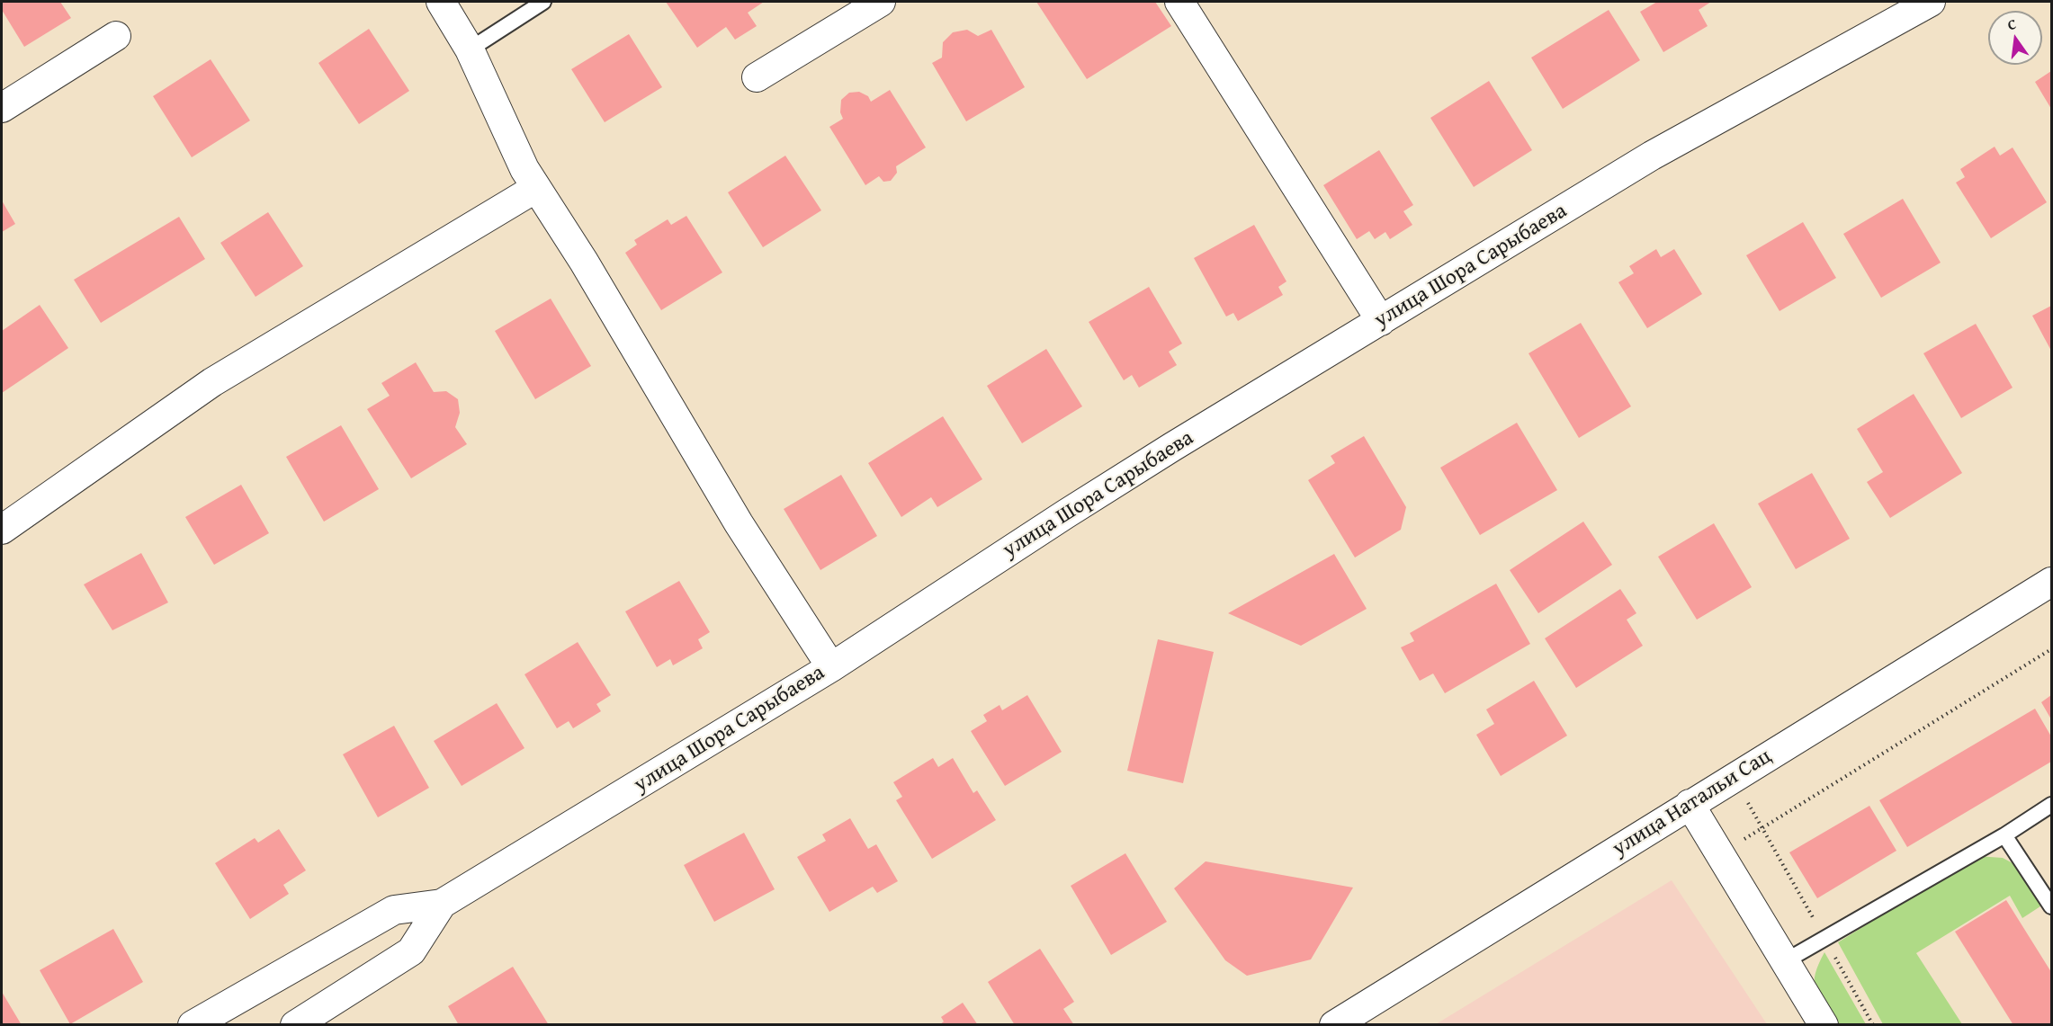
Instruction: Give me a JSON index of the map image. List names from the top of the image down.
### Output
{
  "streets": {
    "street": ["улица Шора Сарыбаева", "улица Натальи Сац"]
  },
  "north": "top"
}
